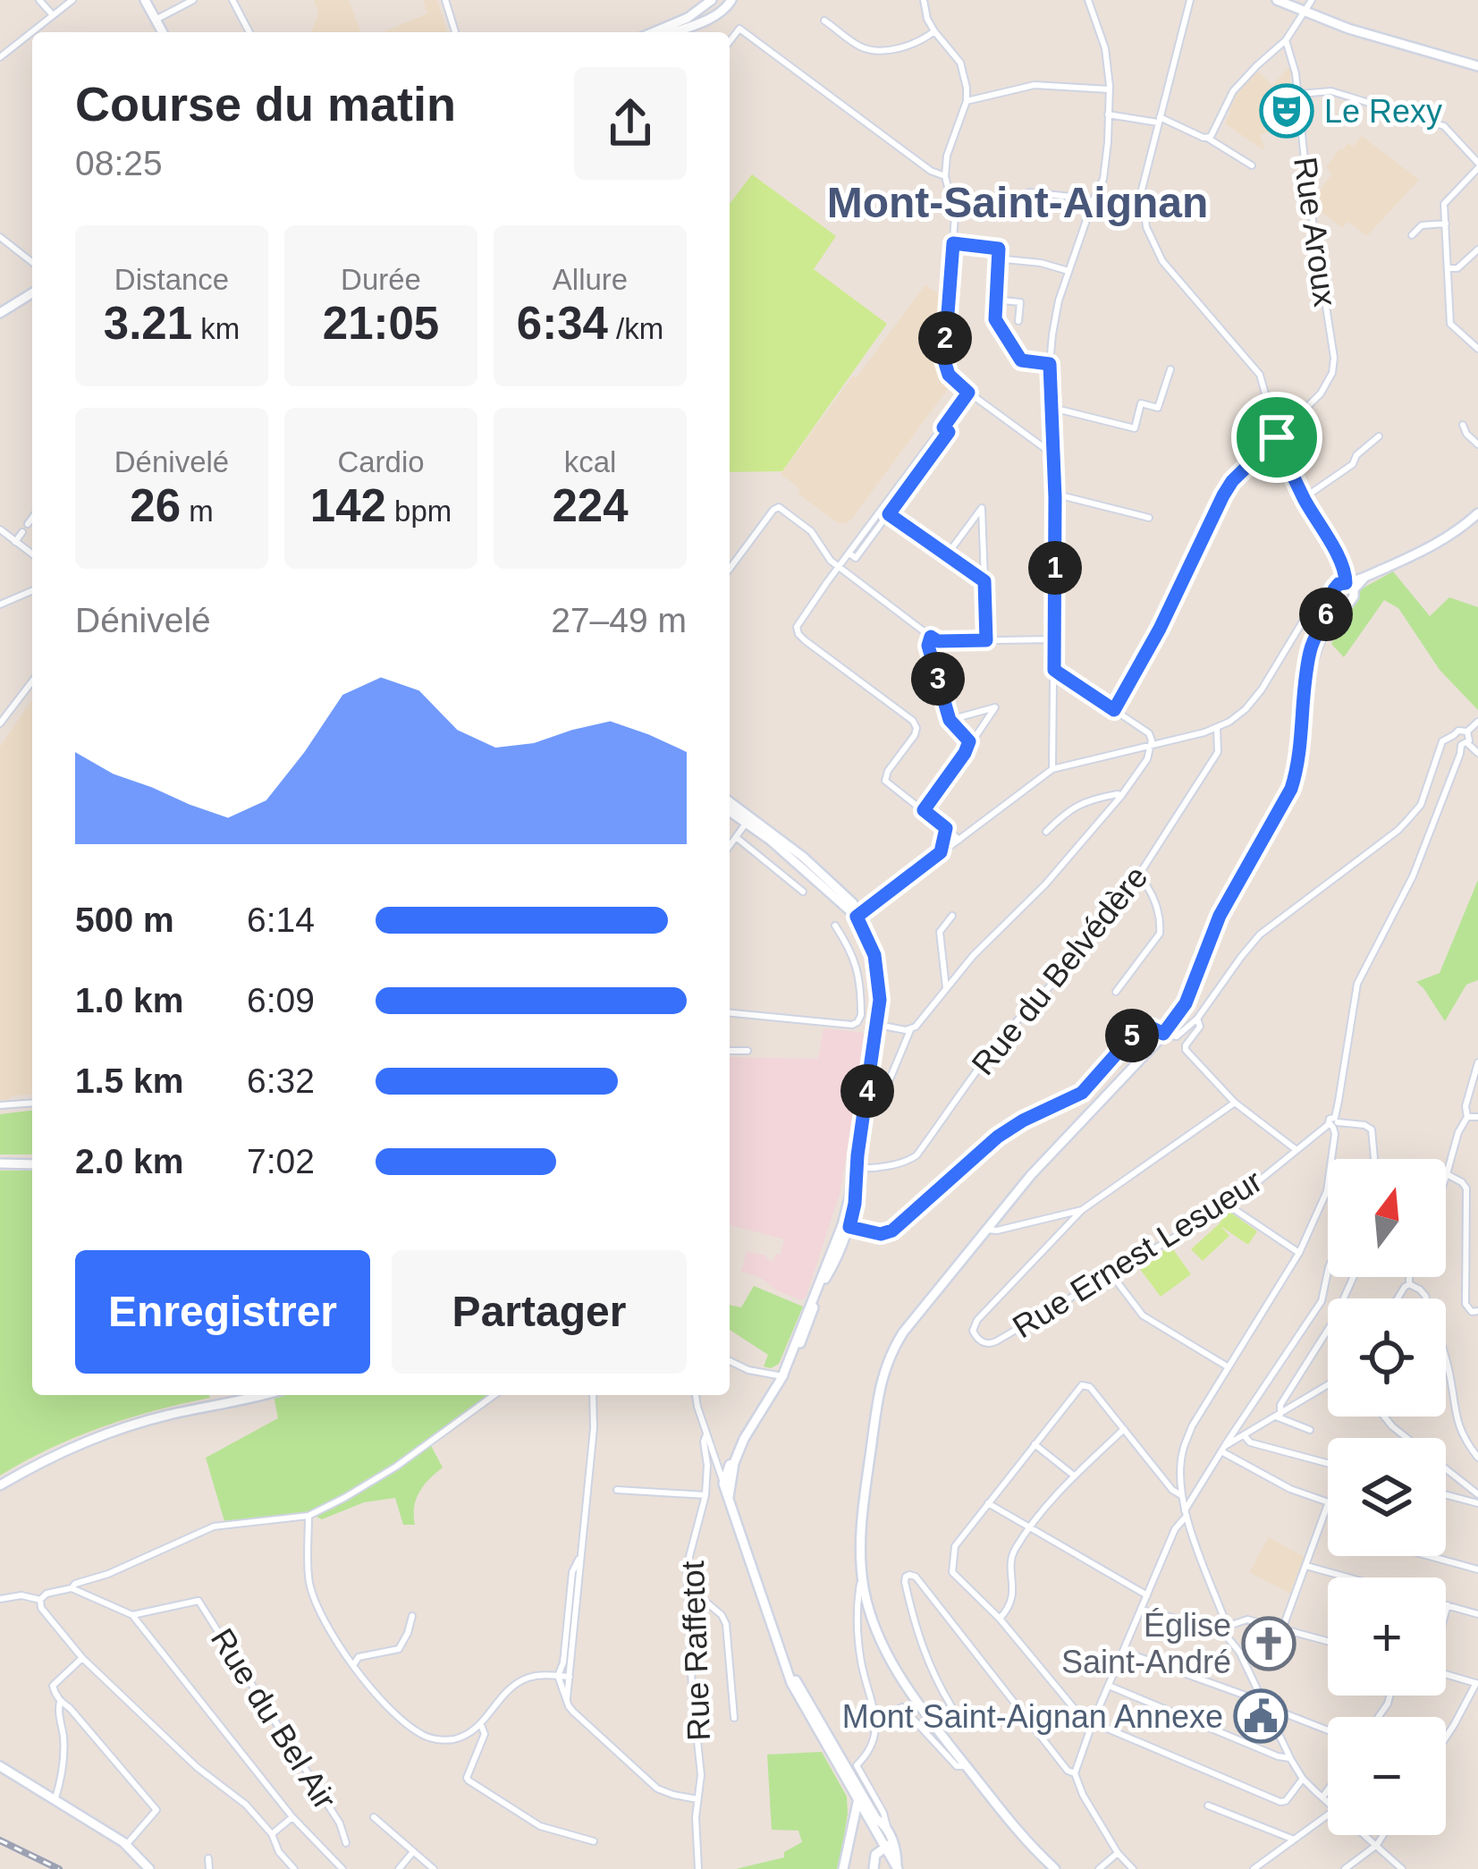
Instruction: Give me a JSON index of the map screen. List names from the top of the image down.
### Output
{
  "streets": {
    "street": [
      "Rue Aroux",
      "Rue du Belvédère",
      "Rue Ernest Lesueur",
      "Rue Raffetot",
      "Rue du Bel Air"
    ]
  },
  "districts": ["Mont-Saint-Aignan"],
  "places": {
    "theatre": ["Le Rexy"],
    "church": ["Église Saint-André"],
    "public building": ["Mont Saint-Aignan Annexe"]
  },
  "north": "top",
  "page": {
    "heading": ["Course du matin", "08:25"],
    "stats": [
      ["Distance", "3.21 km"],
      ["Durée", "21:05"],
      ["Allure", "6:34 /km"],
      ["Dénivelé", "26 m"],
      ["Cardio", "142 bpm"],
      ["kcal", "224"]
    ],
    "pins": [
      "2",
      "1",
      "6",
      "3",
      "5",
      "4"
    ],
    "chart": ["Dénivelé", "27–49 m"],
    "list": [
      {
        "name": "500 m",
        "note": "6:14"
      },
      {
        "name": "1.0 km",
        "note": "6:09"
      },
      {
        "name": "1.5 km",
        "note": "6:32"
      },
      {
        "name": "2.0 km",
        "note": "7:02"
      }
    ],
    "map_buttons": ["+", "−"],
    "buttons": ["Enregistrer", "Partager"]
  }
}
